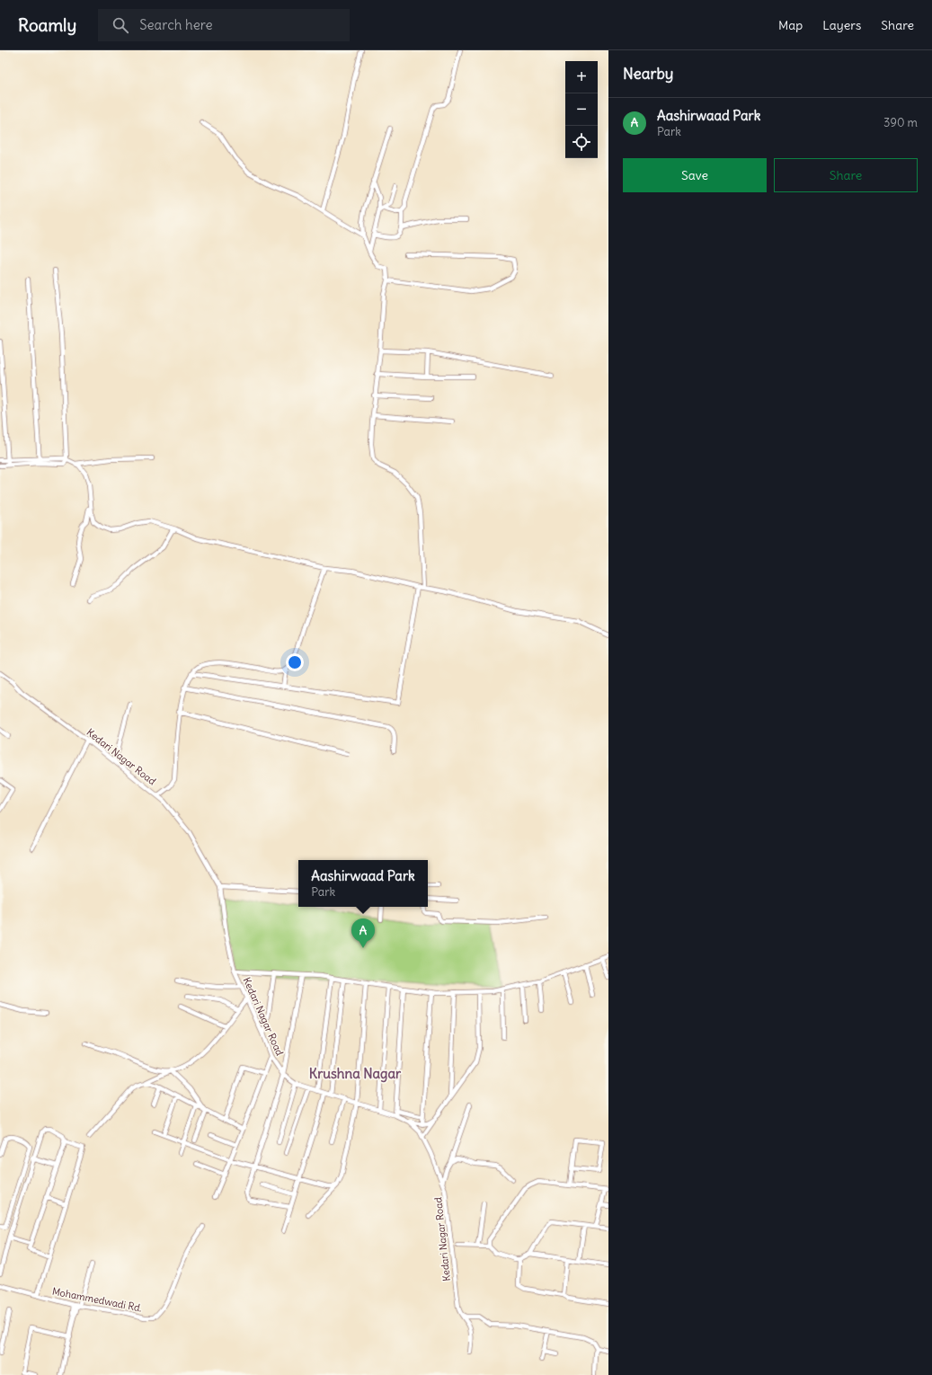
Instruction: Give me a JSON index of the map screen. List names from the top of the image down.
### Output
{
  "streets": {
    "street": ["Kedari Nagar Road", "Mohammedwadi Rd."]
  },
  "districts": ["Krushna Nagar"],
  "page": {
    "header": "Roamly",
    "search": "Search here",
    "nav": ["Map", "Layers", "Share"],
    "heading": "Nearby",
    "map_buttons": ["+", "−"],
    "list": [
      {
        "mark": "A",
        "name": "Aashirwaad Park",
        "note": "Park",
        "value": "390 m"
      }
    ],
    "buttons": ["Save", "Share"],
    "popup": ["Aashirwaad Park", "Park"],
    "pins": "A"
  }
}
